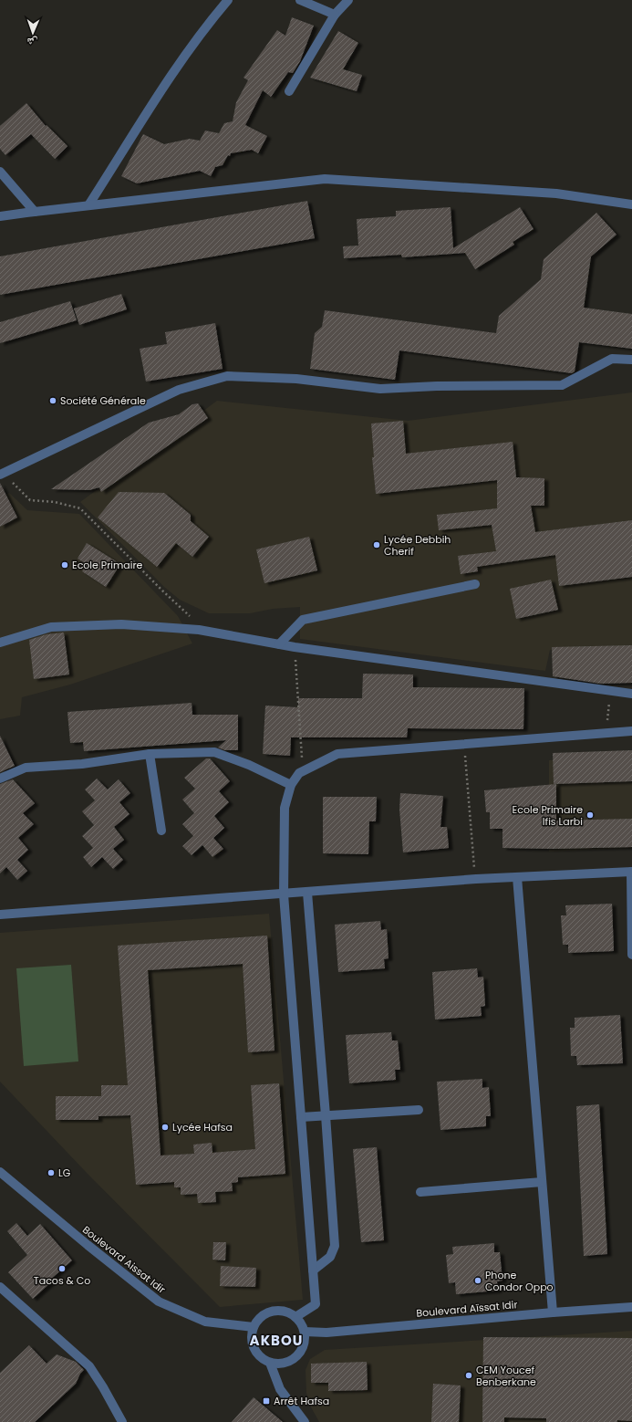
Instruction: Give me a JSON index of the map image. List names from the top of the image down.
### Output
{
  "streets": {
    "street": ["Boulevard Aissat Idir", "Boulevard Aïssat Idir"]
  },
  "crossings": [
    ["Boulevard Aissat Idir", "Boulevard Aïssat Idir"]
  ],
  "districts": ["AKBOU"],
  "places": {
    "other": [
      "Société Générale",
      "Lycée Debbih Cherif",
      "Ecole Primaire",
      "Ecole Primaire Ifis Larbi",
      "Lycée Hafsa",
      "LG",
      "Tacos & Co",
      "Phone Condor Oppo",
      "CEM Youcef Benberkane"
    ],
    "transit": ["Arrêt Hafsa"]
  },
  "north": "bottom"
}
